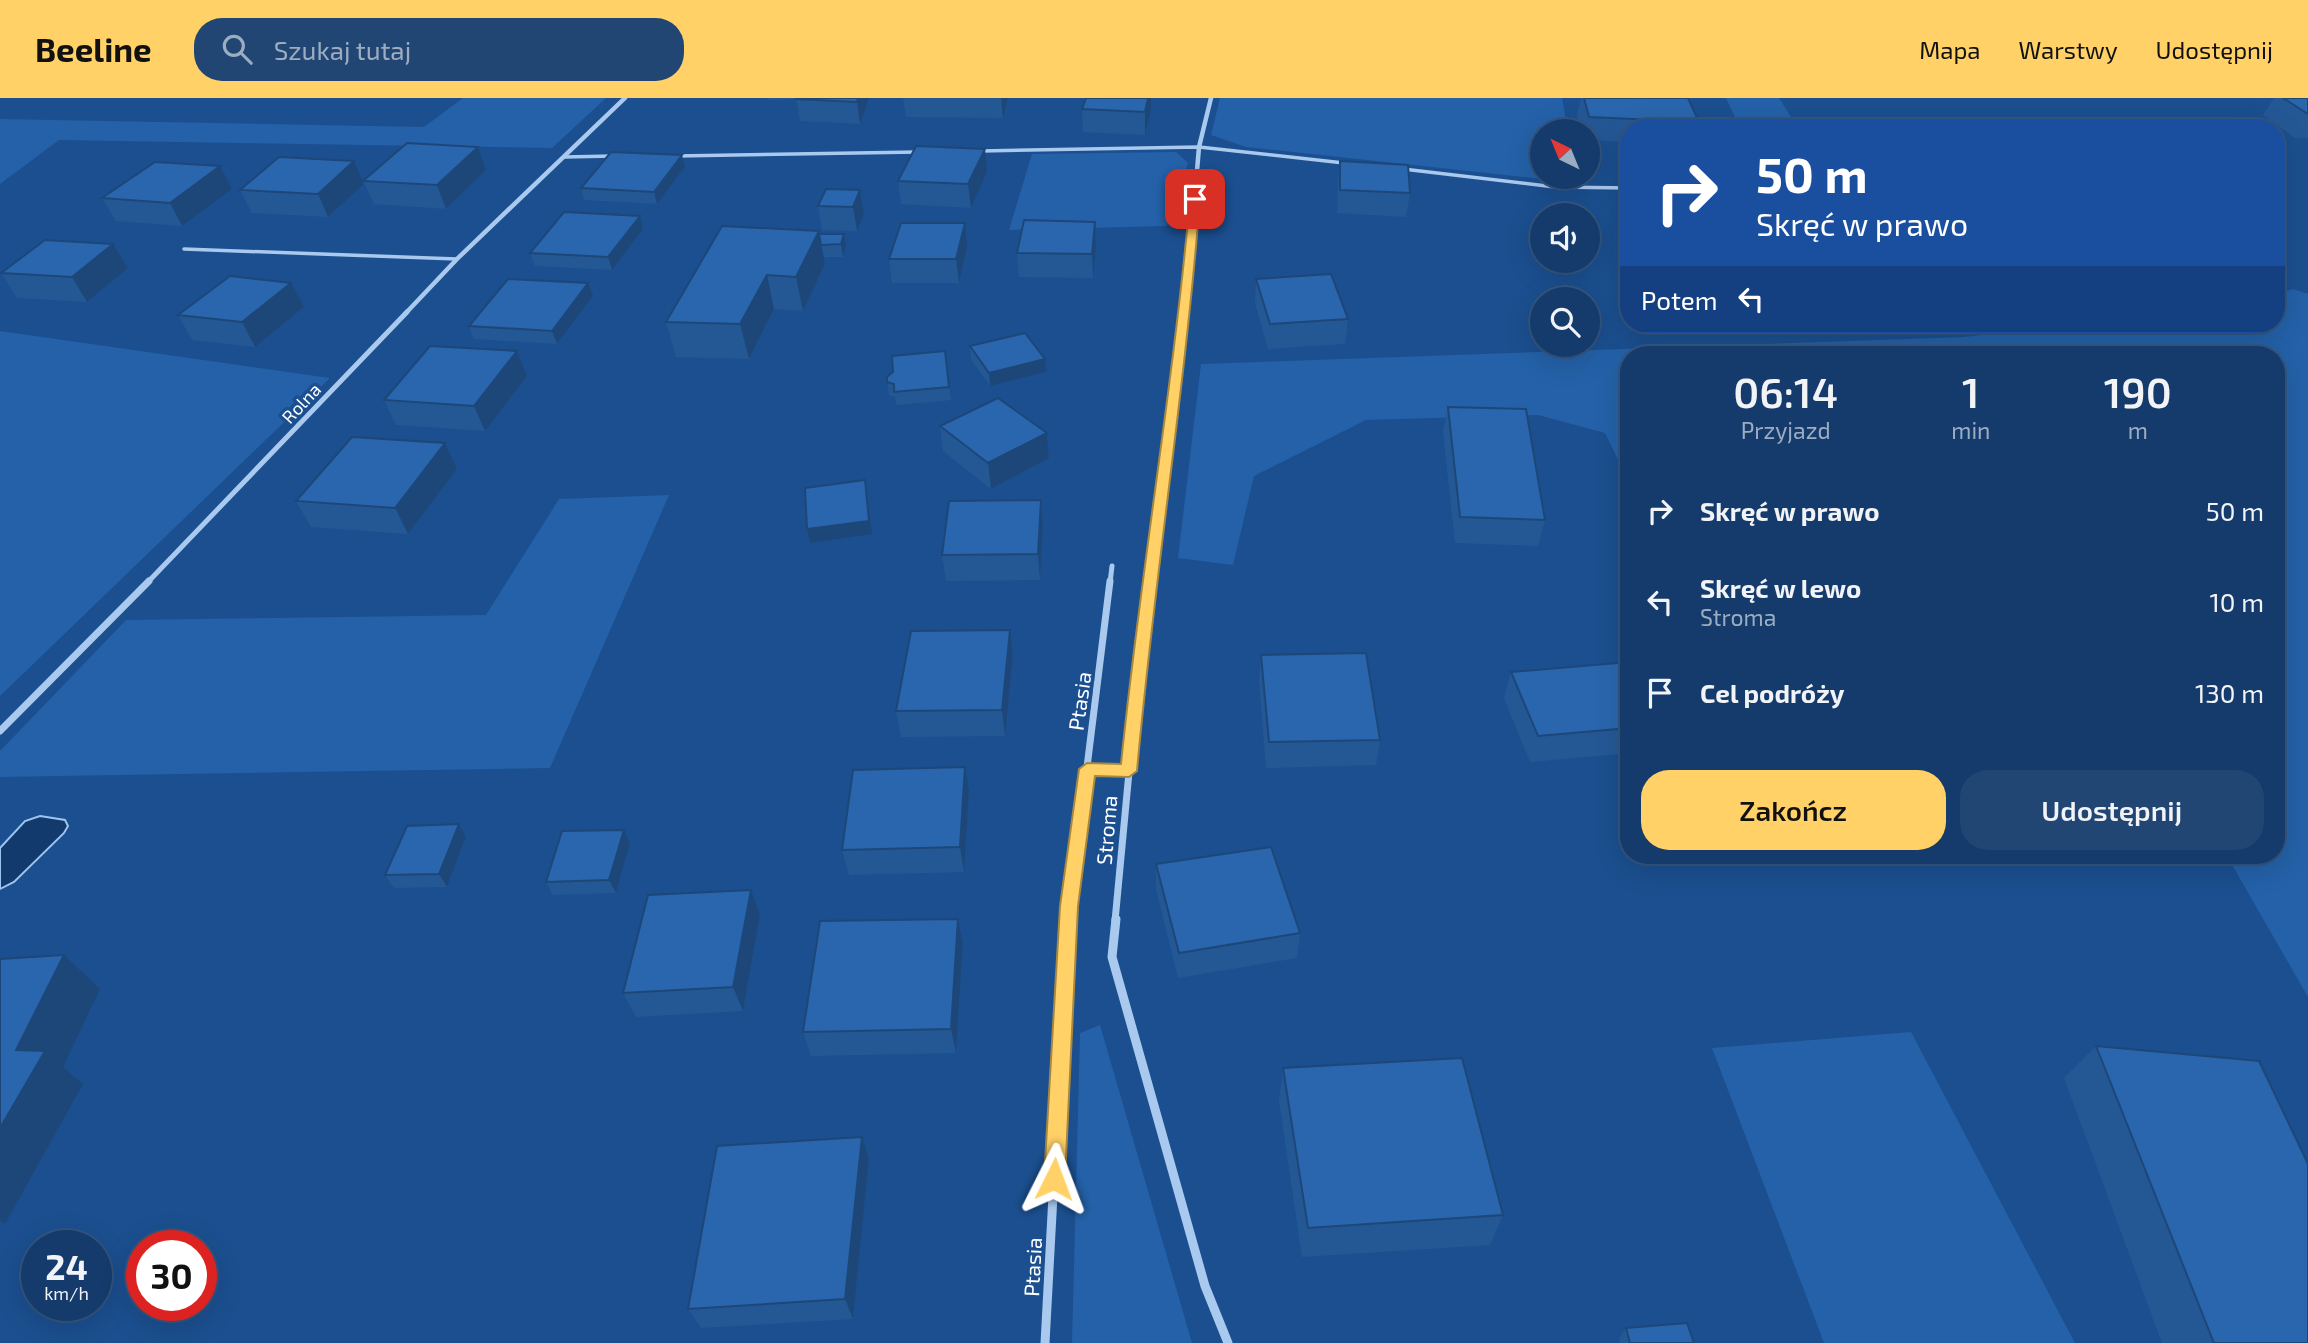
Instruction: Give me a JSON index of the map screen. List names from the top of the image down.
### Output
{
  "streets": {
    "street": ["Rolna", "Ptasia", "Stroma"]
  },
  "north": "top left",
  "page": {
    "header": "Beeline",
    "search": "Szukaj tutaj",
    "nav": ["Mapa", "Warstwy", "Udostępnij"],
    "turn": ["50 m", "Skręć w prawo"],
    "then": "Potem",
    "eta": [
      "06:14",
      "Przyjazd",
      "1",
      "min",
      "190",
      "m"
    ],
    "list": [
      {
        "name": "Skręć w prawo",
        "value": "50 m"
      },
      {
        "name": "Skręć w lewo",
        "note": "Stroma",
        "value": "10 m"
      },
      {
        "name": "Cel podróży",
        "value": "130 m"
      }
    ],
    "buttons": ["Zakończ", "Udostępnij"],
    "speed": "24 km/h",
    "limit": "30"
  }
}
